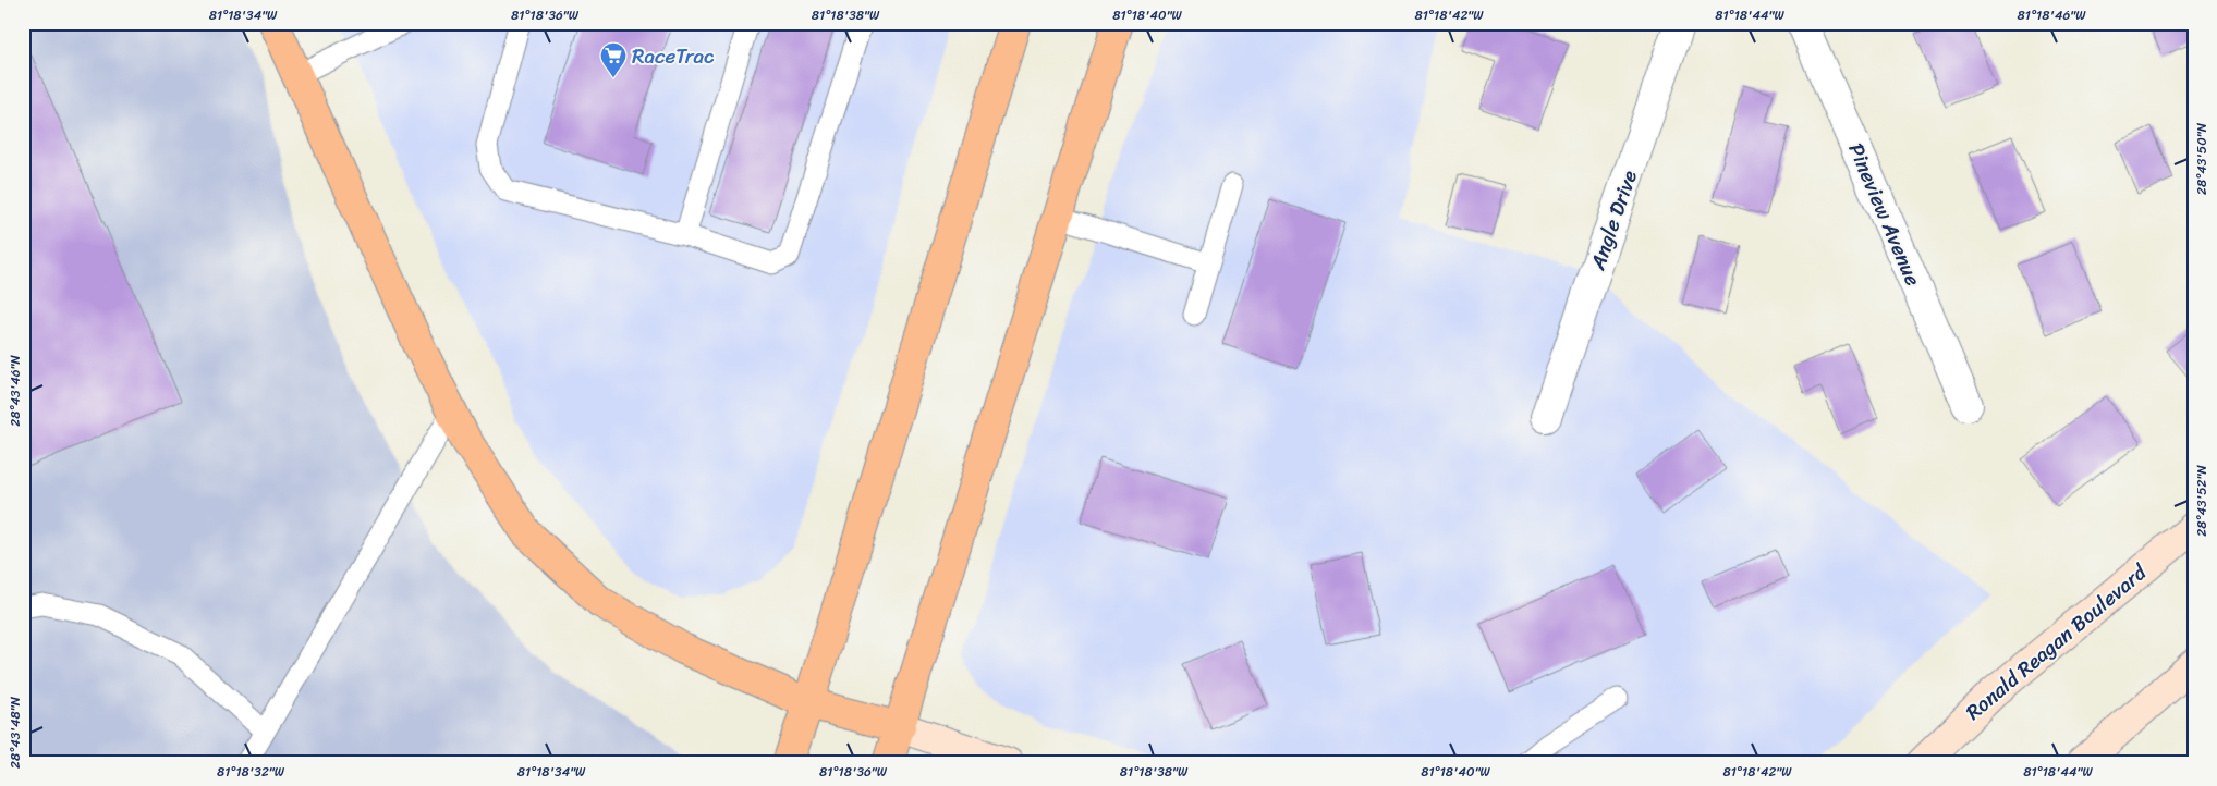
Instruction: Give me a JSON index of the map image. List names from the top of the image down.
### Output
{
  "streets": {
    "main road": ["Ronald Reagan Boulevard"],
    "street": ["Pineview Avenue", "Angle Drive"]
  },
  "places": {
    "supermarket": ["RaceTrac"]
  },
  "coordinates": [
    "81°18'34\"W",
    "81°18'36\"W",
    "81°18'38\"W",
    "81°18'40\"W",
    "81°18'42\"W",
    "81°18'44\"W",
    "81°18'46\"W",
    "28°43'50\"N",
    "28°43'46\"N",
    "28°43'52\"N",
    "28°43'48\"N",
    "81°18'32\"W"
  ]
}
